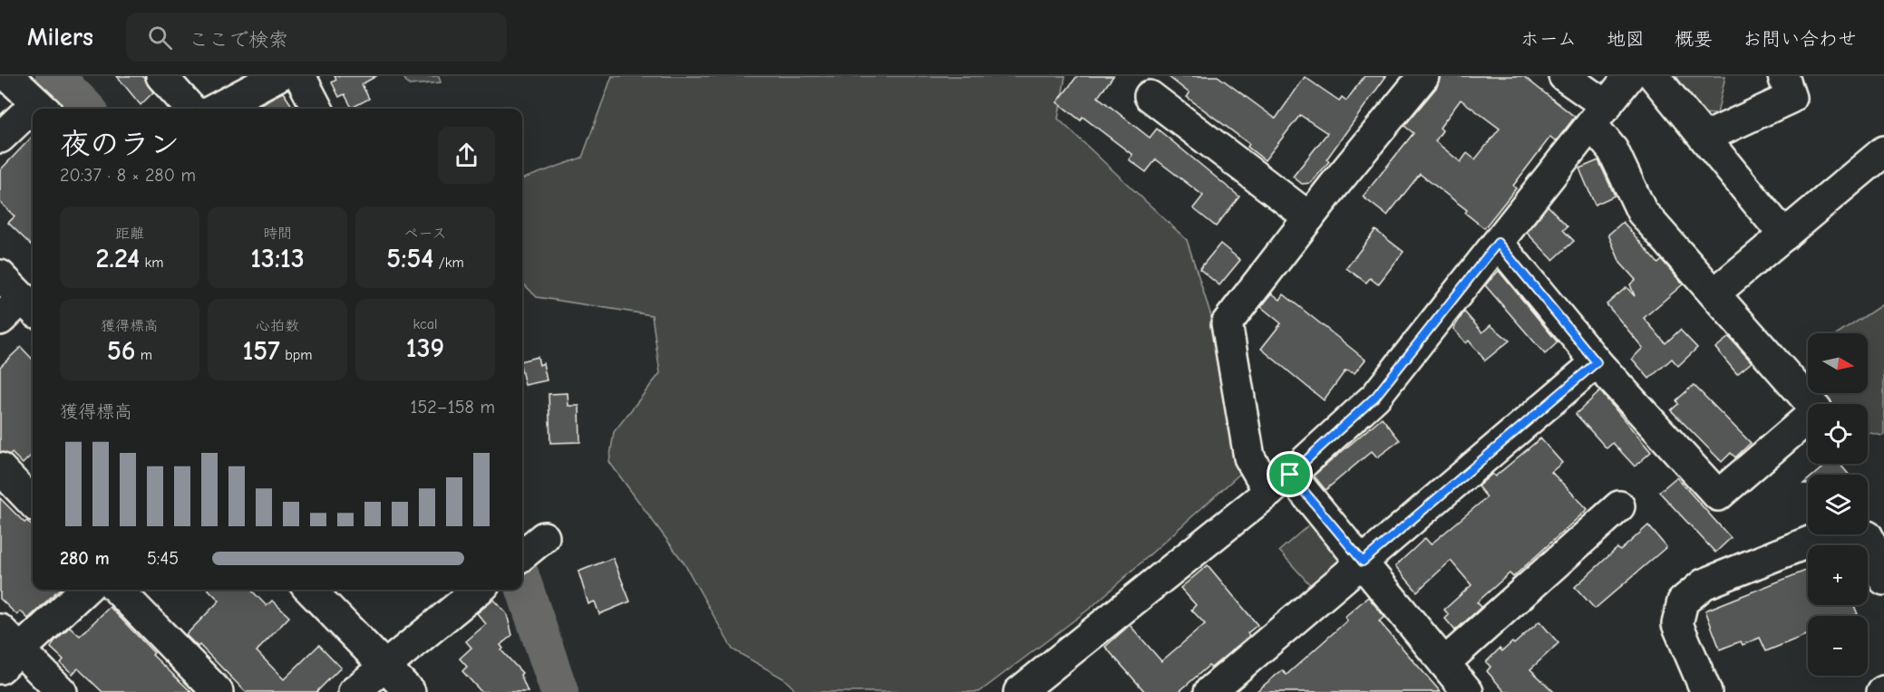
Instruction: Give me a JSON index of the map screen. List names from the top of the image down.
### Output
{
  "north": "right",
  "page": {
    "header": "Milers",
    "search": "ここで検索",
    "nav": [
      "ホーム",
      "地図",
      "概要",
      "お問い合わせ"
    ],
    "heading": ["夜のラン", "20:37 · 8 × 280 m"],
    "stats": [
      ["距離", "2.24 km"],
      ["時間", "13:13"],
      ["ペース", "5:54 /km"],
      ["獲得標高", "56 m"],
      ["心拍数", "157 bpm"],
      ["kcal", "139"]
    ],
    "map_buttons": ["+", "−"],
    "chart": ["獲得標高", "152–158 m"],
    "list": [
      {
        "name": "280 m",
        "note": "5:45"
      }
    ]
  }
}
